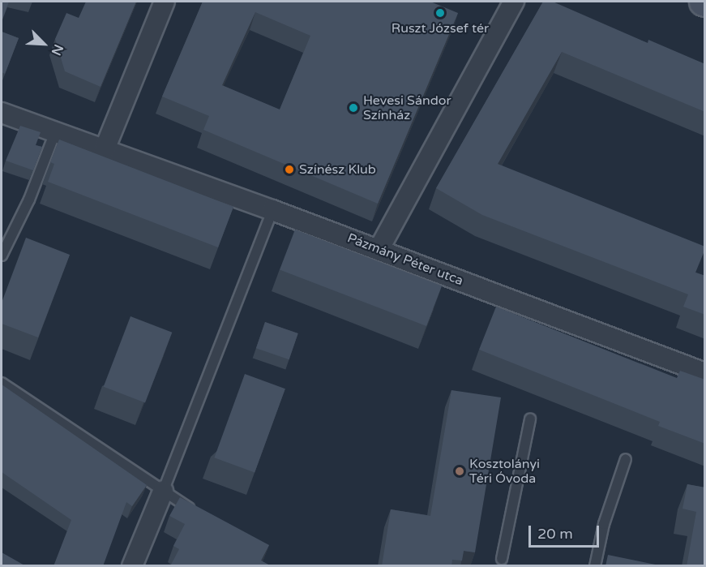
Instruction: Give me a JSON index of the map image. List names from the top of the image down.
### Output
{
  "streets": {
    "street": ["Pázmány Péter utca"]
  },
  "places": [
    "Ruszt József tér",
    "Hevesi Sándor Színház",
    "Színész Klub",
    "Kosztolányi Téri Óvoda"
  ],
  "scale_bar": "20 m",
  "north": "bottom right"
}
